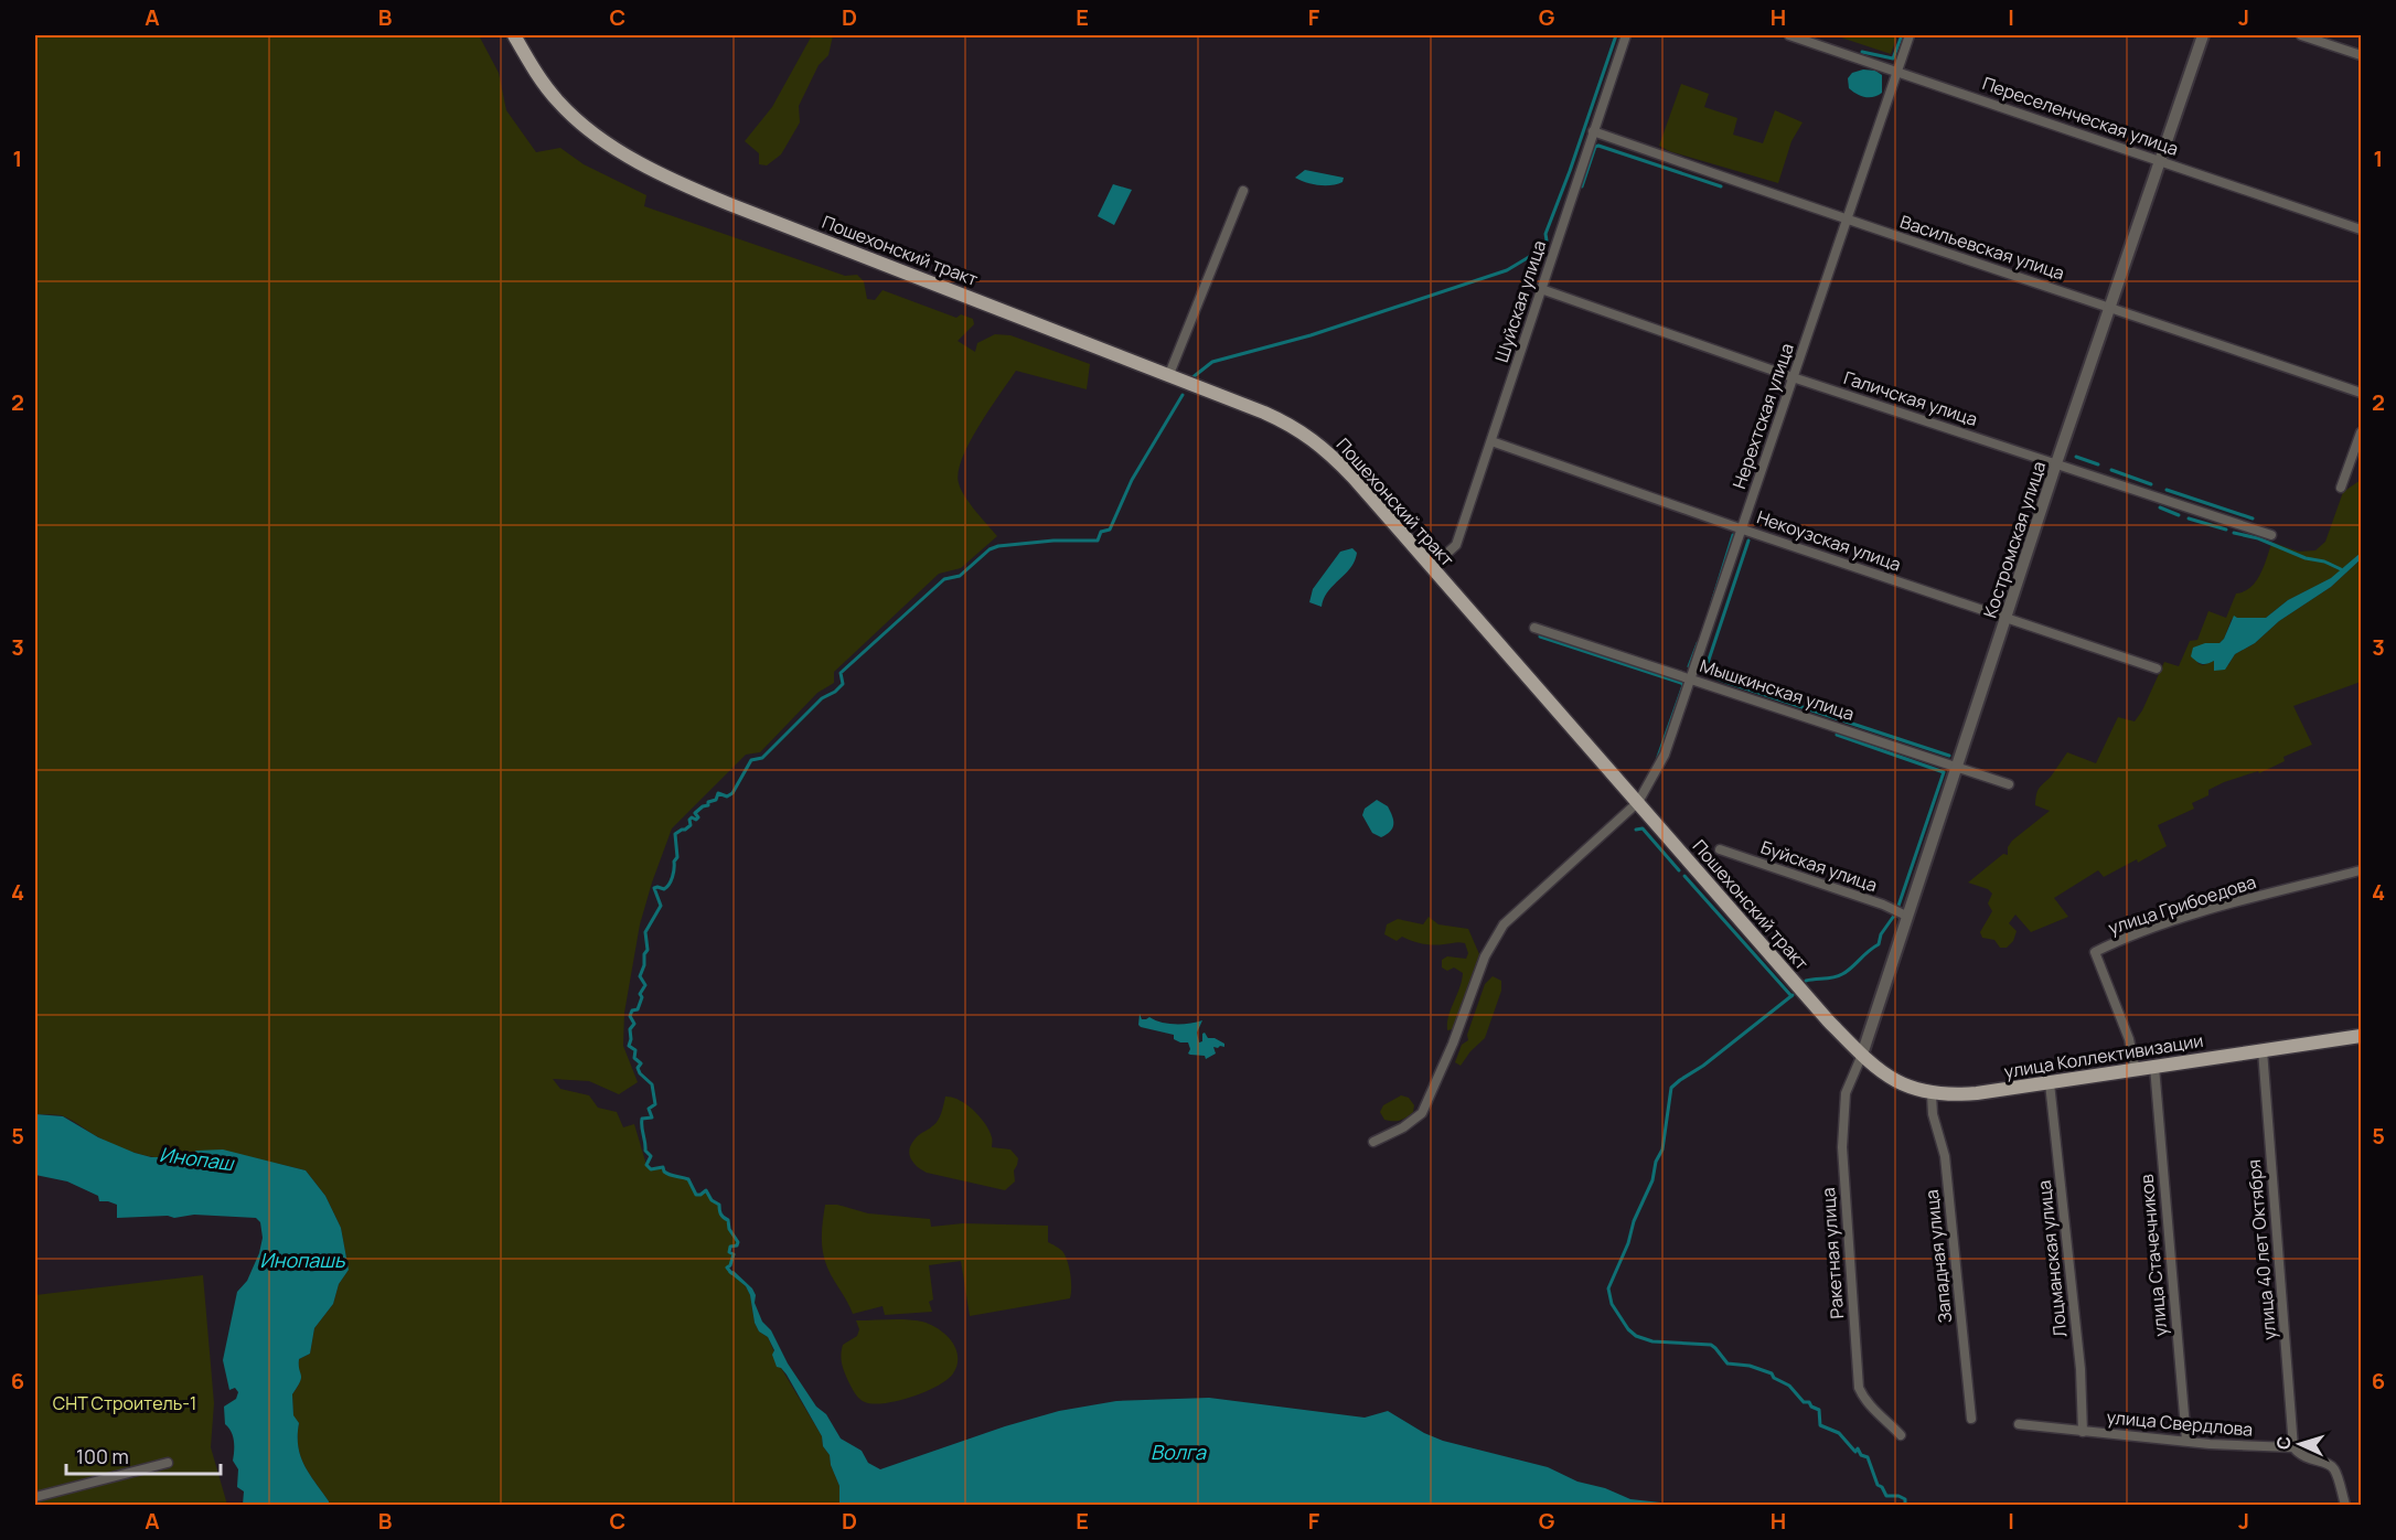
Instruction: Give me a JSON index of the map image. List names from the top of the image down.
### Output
{
  "streets": {
    "main road": ["Пошехонский тракт", "улица Коллективизации"],
    "street": [
      "Переселенческая улица",
      "Васильевская улица",
      "Шуйская улица",
      "Галичская улица",
      "Нерехтская улица",
      "Костромская улица",
      "Некоузская улица",
      "Мышкинская улица",
      "Буйская улица",
      "улица Грибоедова",
      "улица 40 лет Октября",
      "Ракетная улица",
      "улица Стачечников",
      "Западная улица",
      "Лоцманская улица",
      "улица Свердлова"
    ]
  },
  "crossings": [
    ["Переселенческая улица", "Нерехтская улица"],
    ["Переселенческая улица", "Костромская улица"],
    ["Васильевская улица", "Шуйская улица"],
    ["Васильевская улица", "Нерехтская улица"],
    ["Васильевская улица", "Костромская улица"],
    ["Пошехонский тракт", "Шуйская улица"],
    ["Пошехонский тракт", "Нерехтская улица"],
    ["Пошехонский тракт", "Костромская улица"],
    ["Пошехонский тракт", "улица Коллективизации"],
    ["Пошехонский тракт", "Ракетная улица"],
    ["Шуйская улица", "Галичская улица"],
    ["Шуйская улица", "Некоузская улица"],
    ["Галичская улица", "Нерехтская улица"],
    ["Галичская улица", "Костромская улица"],
    ["Нерехтская улица", "Некоузская улица"],
    ["Нерехтская улица", "Мышкинская улица"],
    ["Костромская улица", "Некоузская улица"],
    ["Костромская улица", "Мышкинская улица"],
    ["Костромская улица", "Буйская улица"],
    ["Костромская улица", "улица Коллективизации"],
    ["Костромская улица", "Ракетная улица"],
    ["улица Грибоедова", "улица Коллективизации"],
    ["улица Коллективизации", "улица 40 лет Октября"],
    ["улица Коллективизации", "Ракетная улица"],
    ["улица Коллективизации", "улица Стачечников"],
    ["улица Коллективизации", "Западная улица"],
    ["улица Коллективизации", "Лоцманская улица"],
    ["улица 40 лет Октября", "улица Свердлова"],
    ["улица Стачечников", "улица Свердлова"],
    ["Лоцманская улица", "улица Свердлова"]
  ],
  "water": ["Инопаш", "Инопашь", "Волга"],
  "parks": ["СНТ Строитель-1"],
  "scale_bar": "100 m",
  "north": "left",
  "grid": {
    "columns": [
      "A",
      "B",
      "C",
      "D",
      "E",
      "F",
      "G",
      "H",
      "I",
      "J"
    ],
    "rows": [
      "1",
      "2",
      "3",
      "4",
      "5",
      "6"
    ]
  }
}
